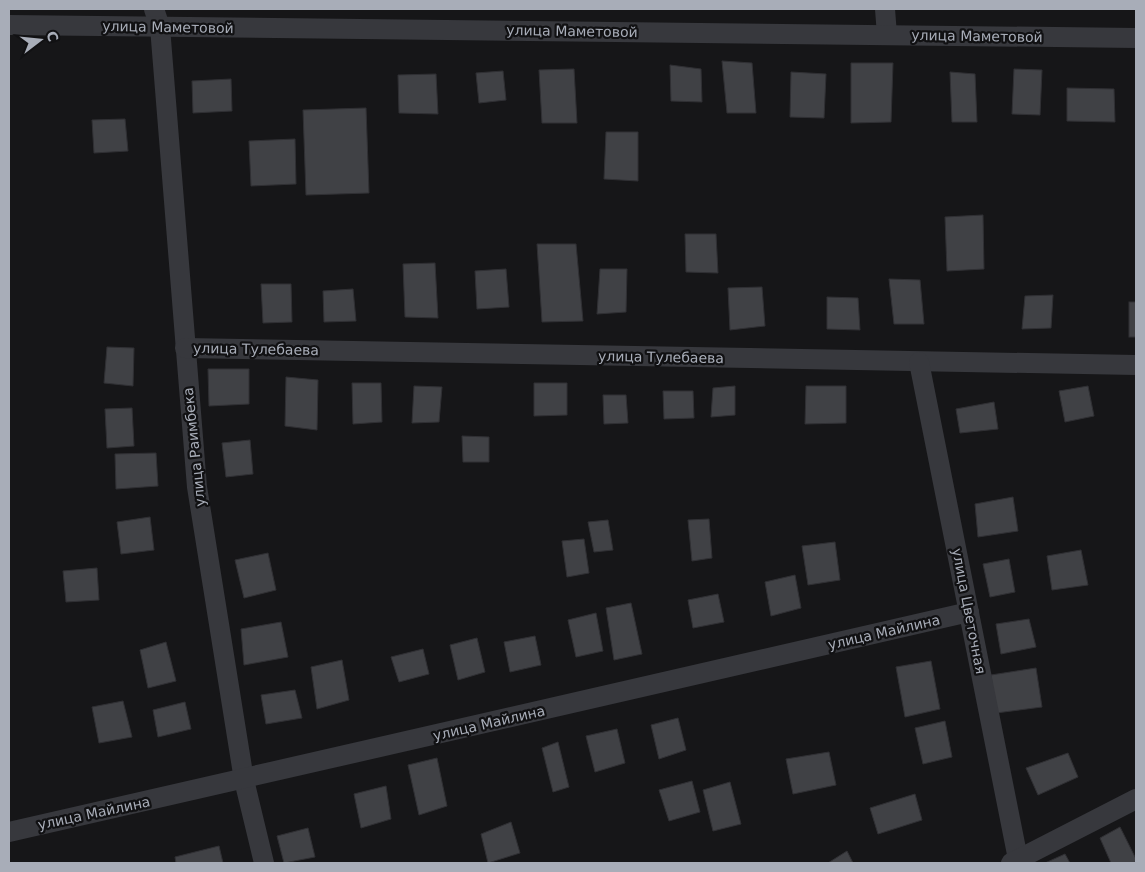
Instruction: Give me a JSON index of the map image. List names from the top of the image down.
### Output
{
  "streets": {
    "street": [
      "улица Маметовой",
      "улица Тулебаева",
      "улица Раимбека",
      "улица Цветочная",
      "улица Майлина"
    ]
  },
  "crossings": [
    ["улица Маметовой", "улица Раимбека"],
    ["улица Тулебаева", "улица Раимбека"],
    ["улица Тулебаева", "улица Цветочная"],
    ["улица Раимбека", "улица Майлина"],
    ["улица Цветочная", "улица Майлина"]
  ],
  "north": "right"
}
